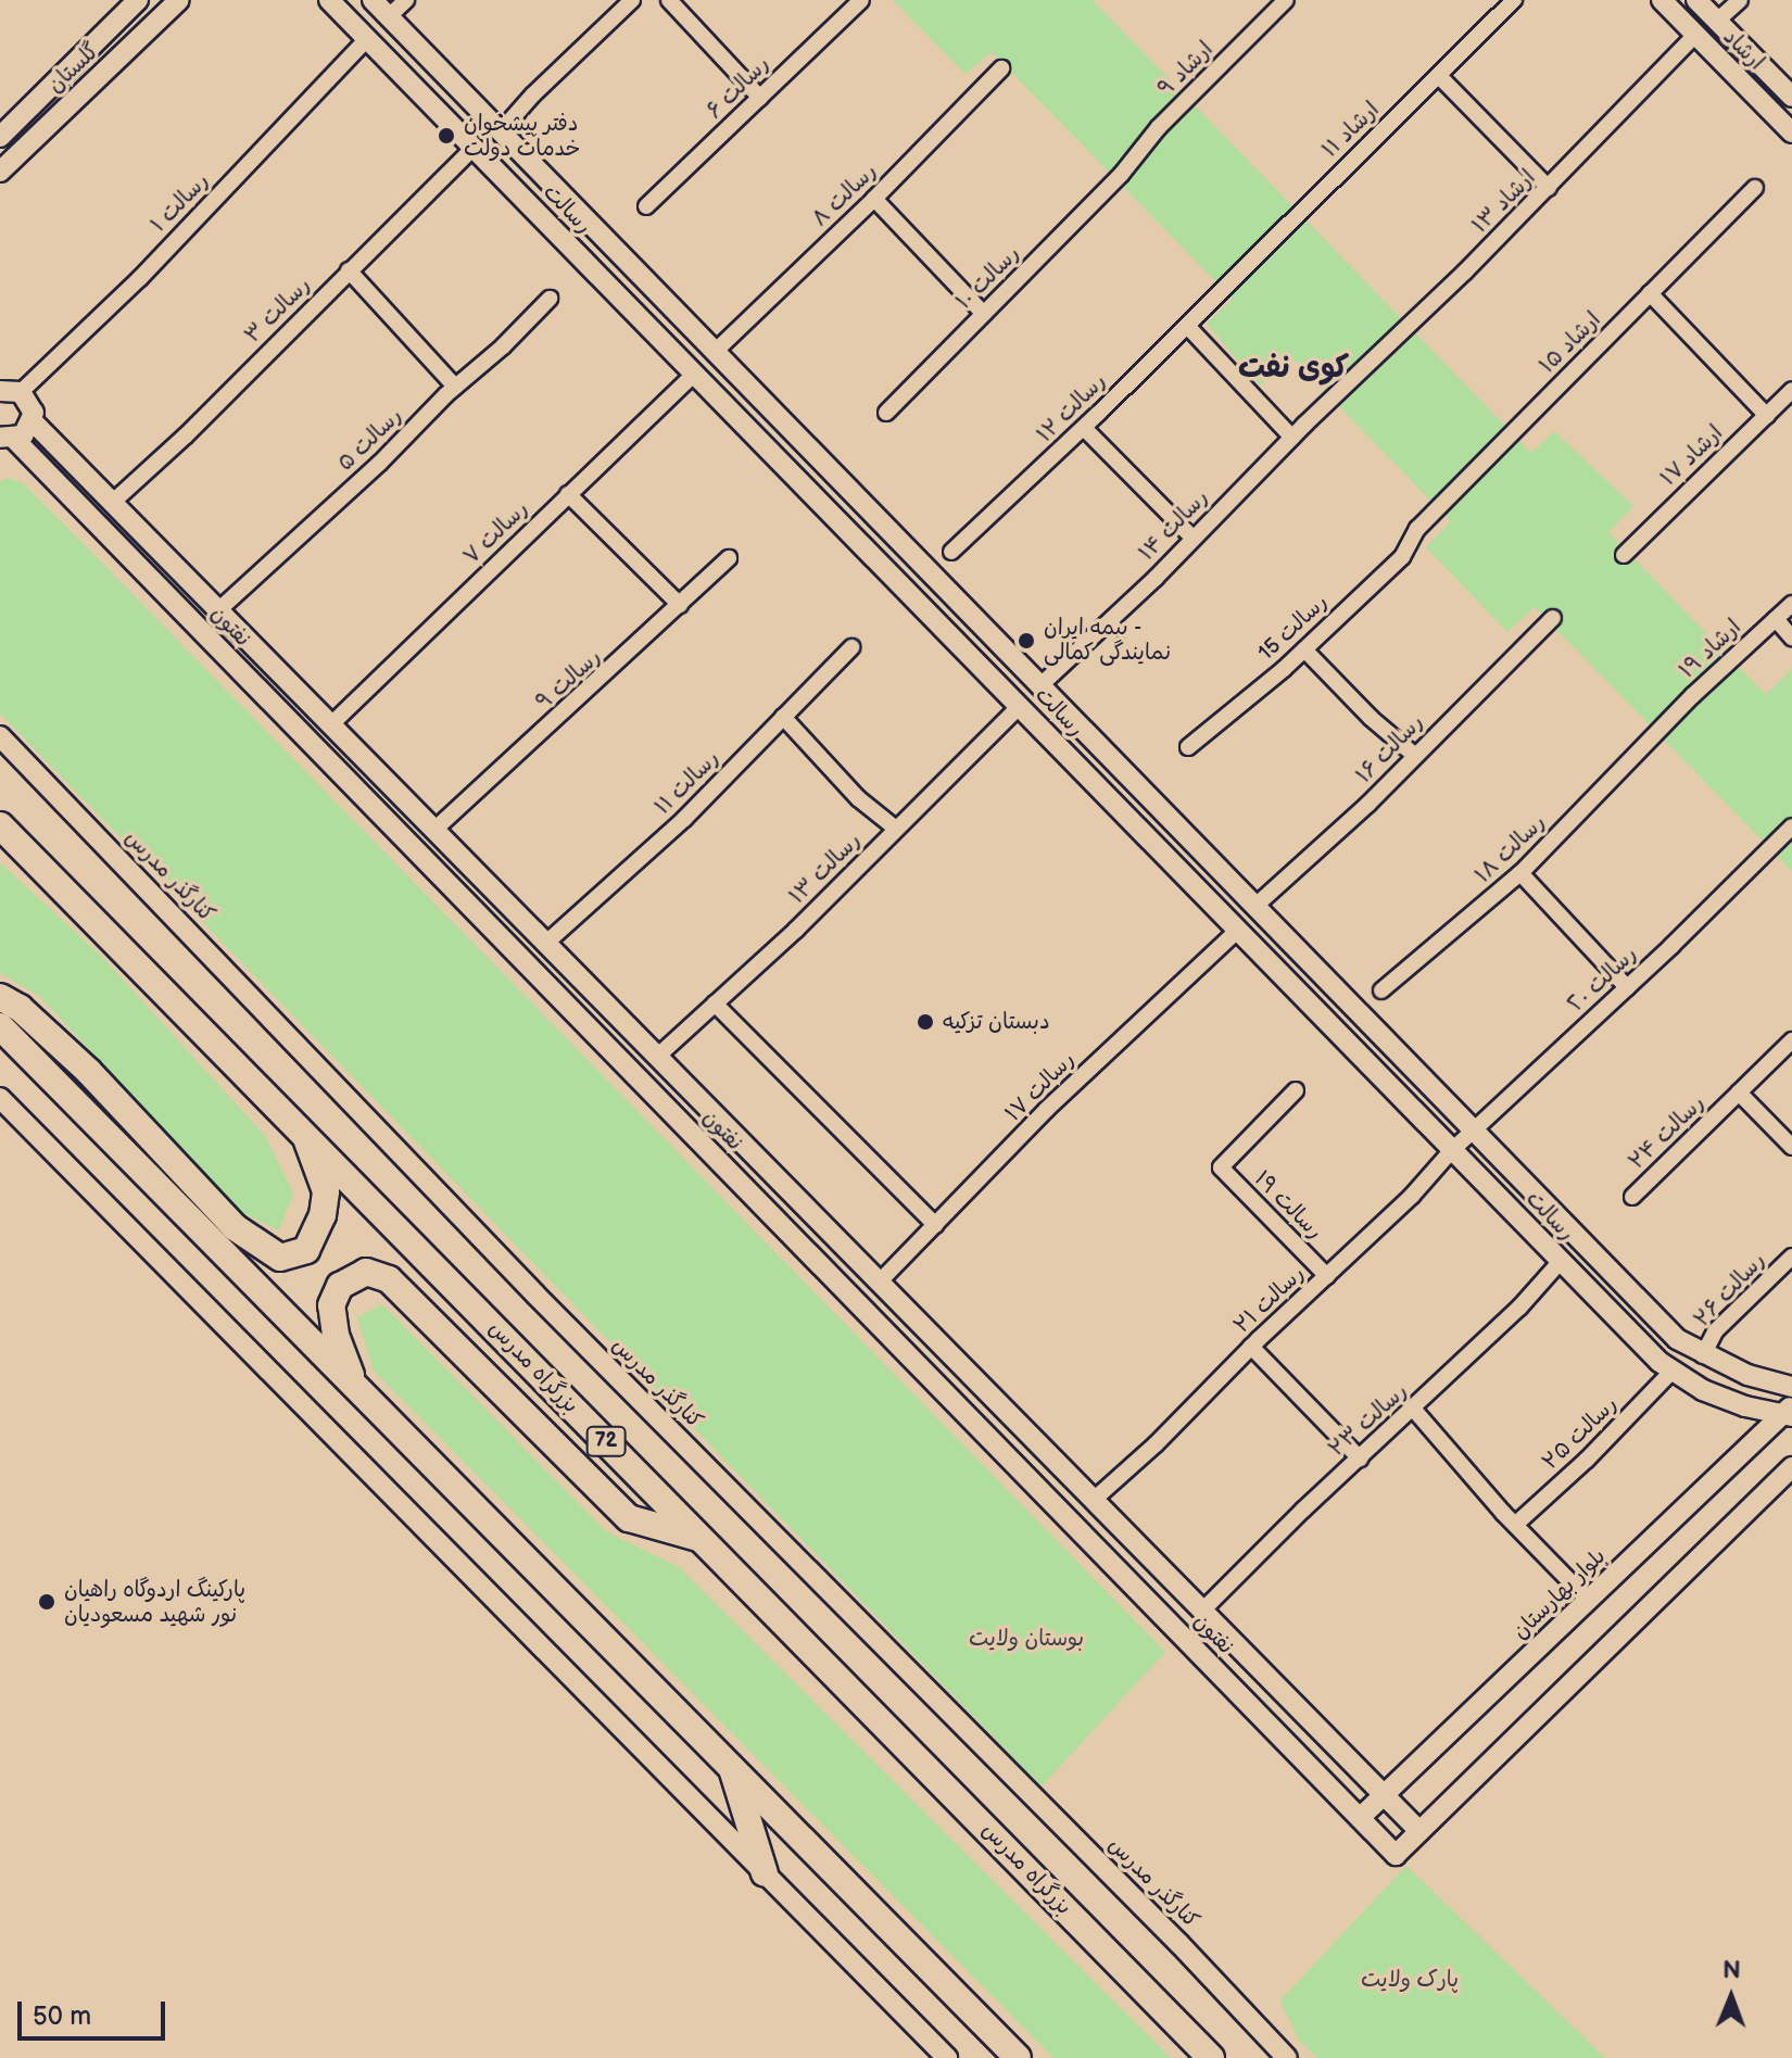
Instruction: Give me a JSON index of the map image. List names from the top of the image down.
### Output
{
  "streets": {
    "highway": ["بزرگراه مدرس", "72"],
    "street": [
      "ارشاد",
      "گلستان",
      "ارشاد ۹",
      "رسالت ۶",
      "ارشاد ۱۱",
      "رسالت ۸",
      "ارشاد ۱۳",
      "رسالت ۱",
      "رسالت",
      "رسالت ۱۰",
      "رسالت ۳",
      "ارشاد ۱۵",
      "رسالت ۱۲",
      "رسالت ۵",
      "ارشاد ۱۷",
      "رسالت ۱۴",
      "رسالت ۷",
      "نفتون",
      "رسالت 15",
      "ارشاد ۱۹",
      "رسالت ۹",
      "رسالت ۱۶",
      "رسالت ۱۱",
      "رسالت ۱۸",
      "رسالت ۱۳",
      "کنارگذر مدرس",
      "رسالت ٢٠",
      "رسالت ۱۷",
      "رسالت ۲۴",
      "رسالت ۱۹",
      "رسالت ۲۶",
      "رسالت ۲۱",
      "رسالت ۲۳",
      "رسالت ۲۵",
      "بلوار بهارستان"
    ]
  },
  "crossings": [
    ["ارشاد", "ارشاد ۱۳"],
    ["ارشاد ۹", "رسالت ۱۰"],
    ["ارشاد ۱۱", "رسالت ۱۲"],
    ["رسالت ۸", "رسالت"],
    ["ارشاد ۱۳", "رسالت ۱۴"],
    ["رسالت ۱", "رسالت"],
    ["رسالت", "رسالت ۳"],
    ["رسالت", "رسالت ۱۴"],
    ["رسالت", "رسالت ۷"],
    ["رسالت", "رسالت ۱۶"],
    ["رسالت", "رسالت ۱۳"],
    ["رسالت", "رسالت ٢٠"],
    ["رسالت", "رسالت ۱۷"],
    ["رسالت", "رسالت ۲۶"],
    ["رسالت", "رسالت ۲۱"],
    ["رسالت", "رسالت ۲۳"],
    ["رسالت", "رسالت ۲۵"],
    ["رسالت", "بلوار بهارستان"],
    ["رسالت ۳", "نفتون"],
    ["ارشاد ۱۵", "رسالت 15"],
    ["رسالت ۵", "نفتون"],
    ["رسالت ۷", "نفتون"],
    ["نفتون", "رسالت ۹"],
    ["نفتون", "رسالت ۱۱"],
    ["نفتون", "رسالت ۱۳"],
    ["نفتون", "رسالت ۱۷"],
    ["نفتون", "رسالت ۲۱"],
    ["نفتون", "رسالت ۲۳"],
    ["نفتون", "بلوار بهارستان"],
    ["ارشاد ۱۹", "رسالت ۱۸"],
    ["رسالت ٢٠", "رسالت ۲۱"],
    ["رسالت ۱۹", "رسالت ۲۱"]
  ],
  "districts": ["کوی نفت"],
  "parks": ["بوستان ولایت", "پارک ولایت"],
  "places": [
    "دفتر پیشخوان خدمات دولت",
    "بیمه ایران - نمایندگى کمالى",
    "دبستان تزکیه",
    "پارکینگ اردوگاه راهیان نور شهید مسعودیان"
  ],
  "scale_bar": "50 m",
  "north": "top"
}
